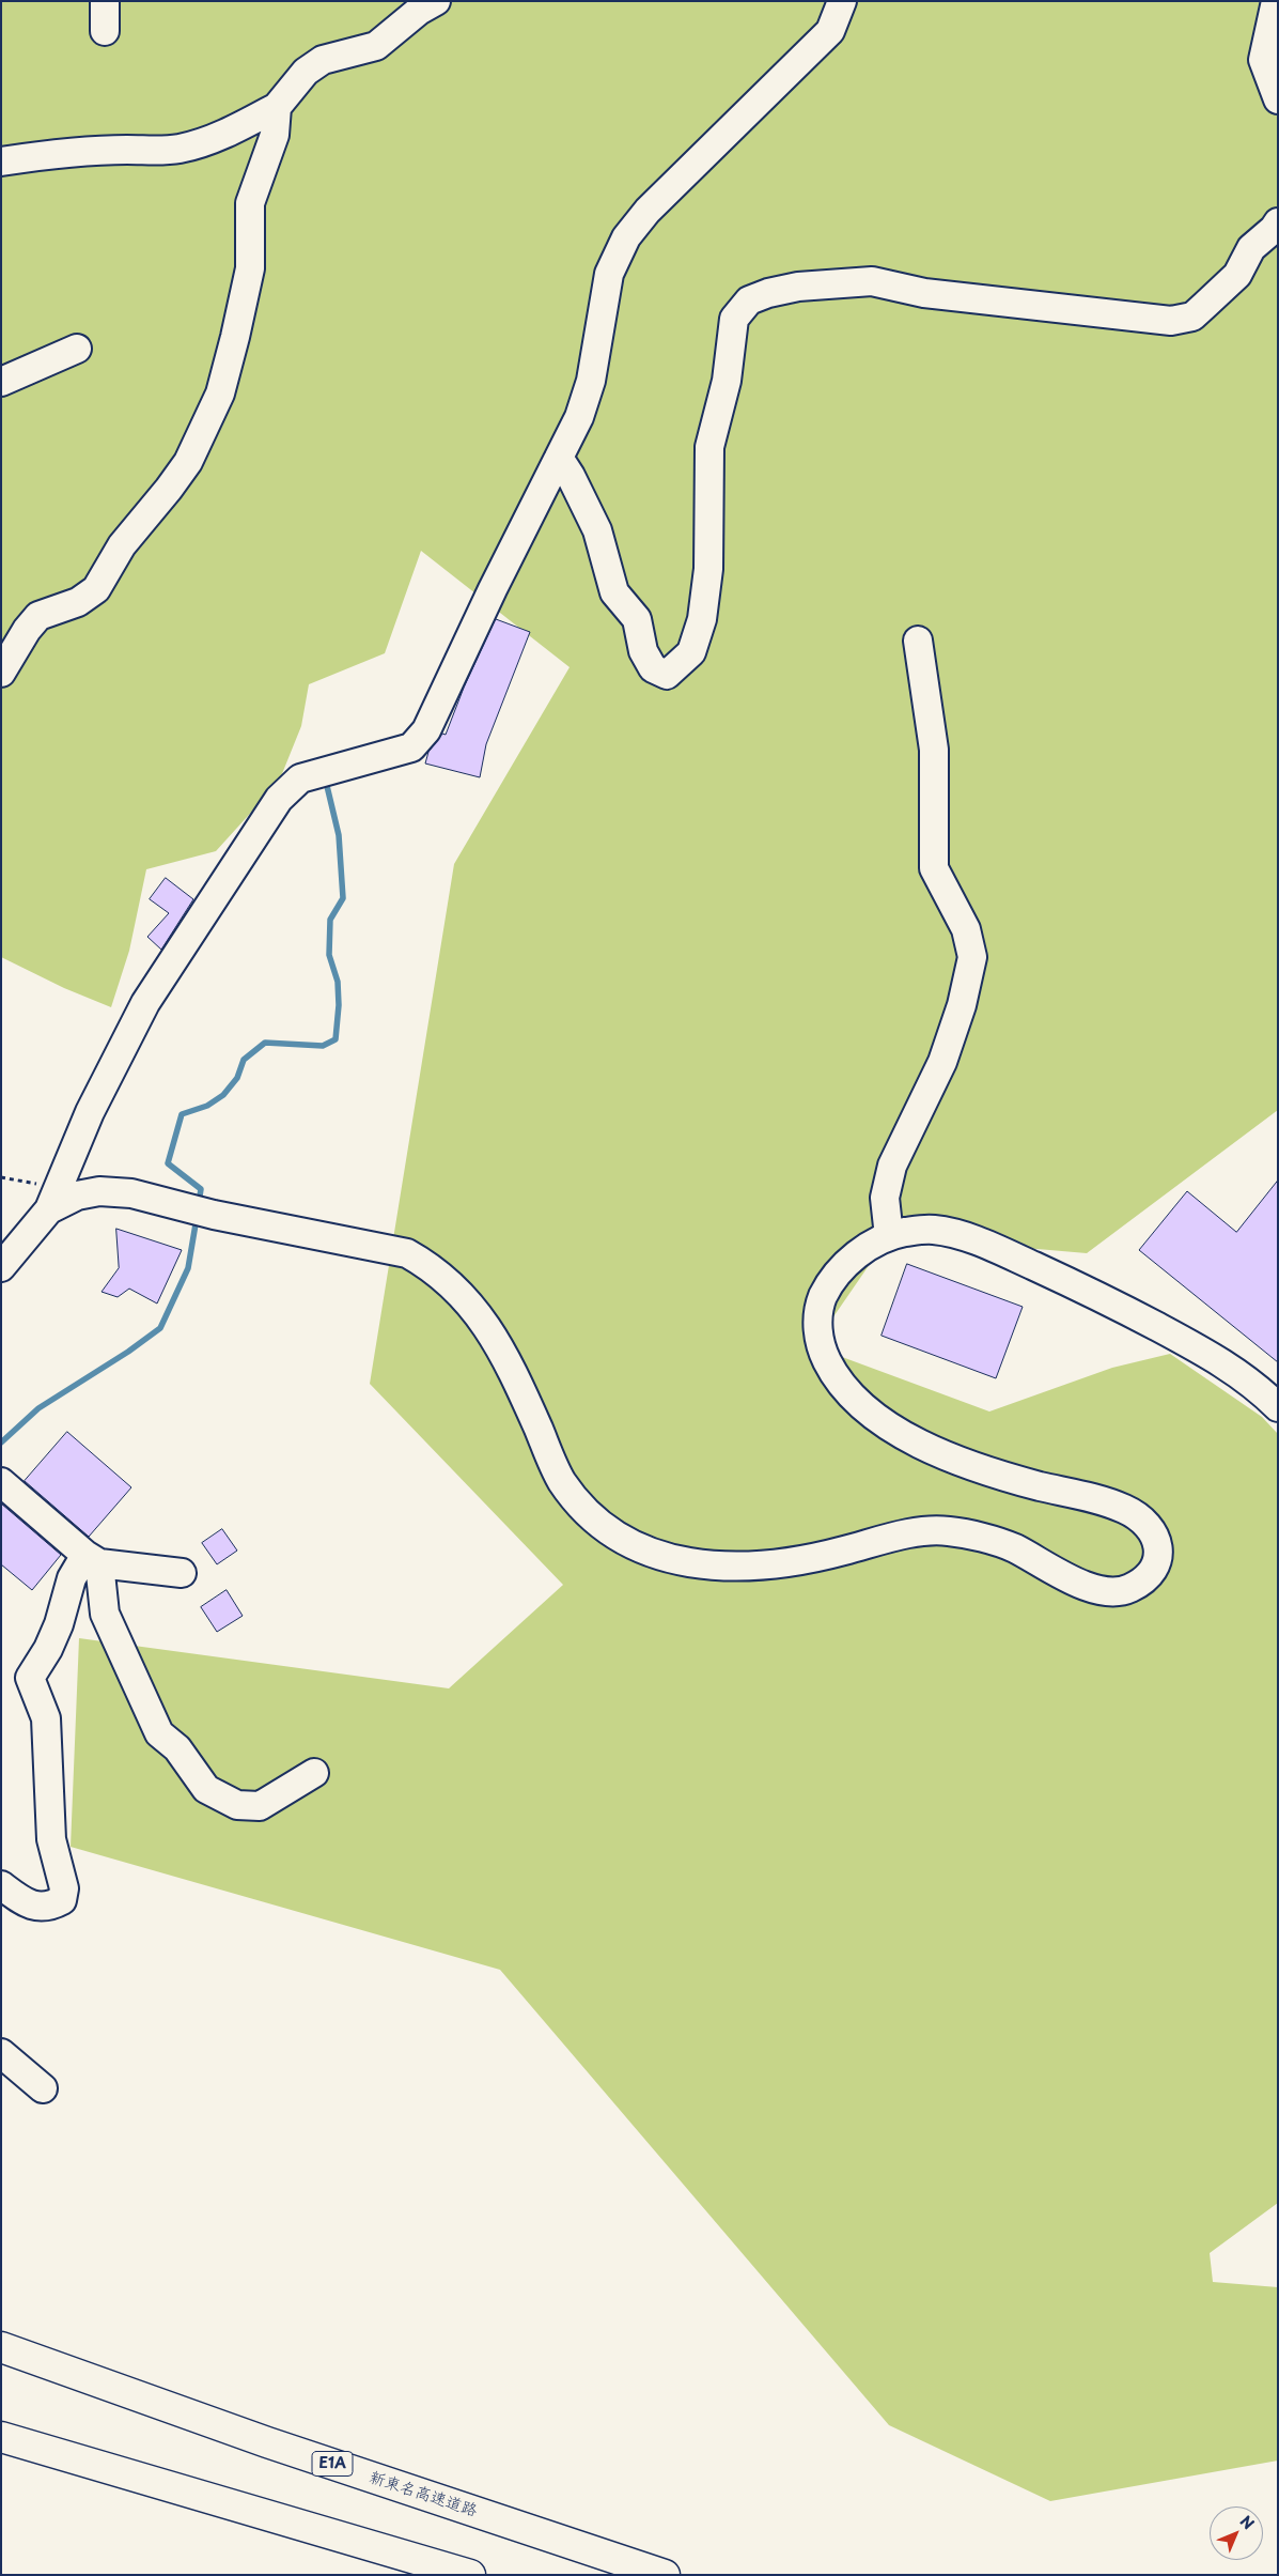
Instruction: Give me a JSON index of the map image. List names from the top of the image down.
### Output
{
  "streets": {
    "highway": ["E1A", "新東名高速道路"]
  },
  "north": "top right"
}
